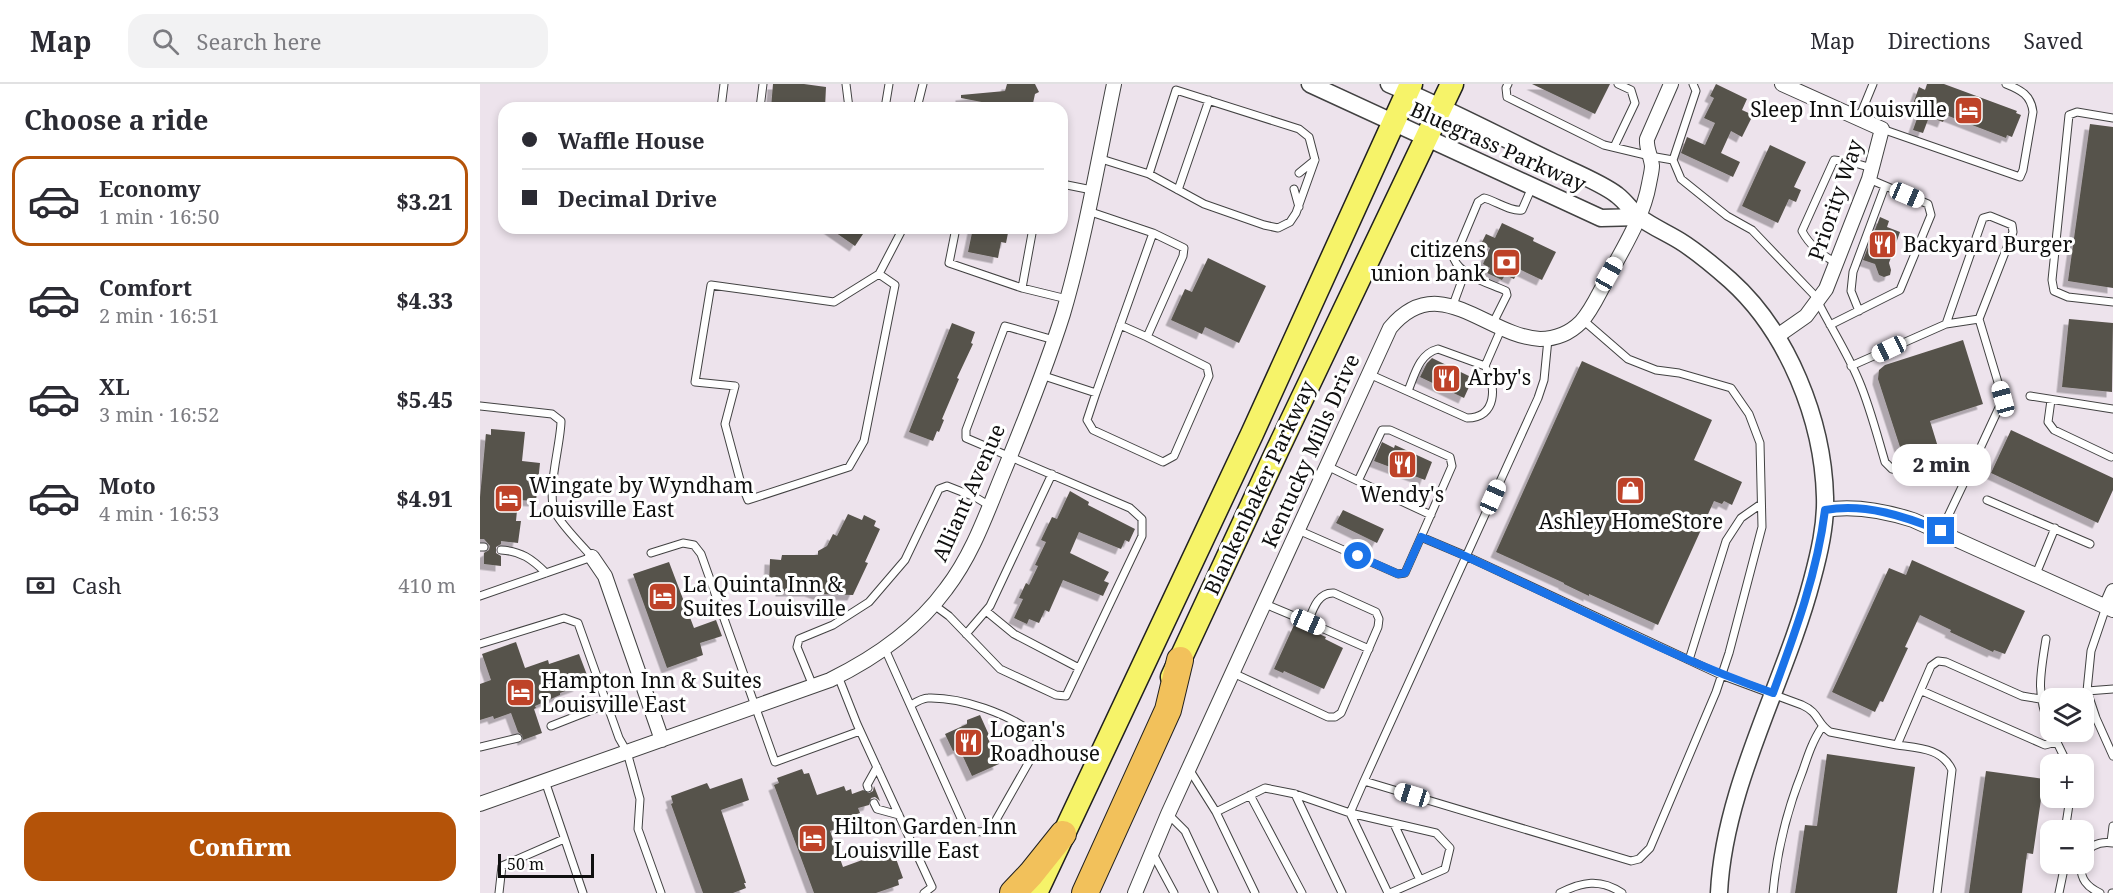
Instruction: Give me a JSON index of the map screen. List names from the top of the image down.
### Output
{
  "streets": {
    "main road": ["Blankenbaker Parkway"],
    "street": [
      "Bluegrass Parkway",
      "Priority Way",
      "Kentucky Mills Drive",
      "Alliant Avenue"
    ]
  },
  "crossings": [
    ["Bluegrass Parkway", "Priority Way"],
    ["Bluegrass Parkway", "Blankenbaker Parkway"]
  ],
  "places": {
    "hotel": [
      "Sleep Inn Louisville",
      "Wingate by Wyndham Louisville East",
      "La Quinta Inn & Suites Louisville",
      "Hampton Inn & Suites Louisville East",
      "Hilton Garden Inn Louisville East"
    ],
    "restaurant": [
      "Backyard Burger",
      "Arby's",
      "Wendy's",
      "Logan's Roadhouse"
    ],
    "bank": ["citizens union bank"],
    "shop": ["Ashley HomeStore"]
  },
  "scale_bar": "50 m",
  "page": {
    "header": "Map",
    "search": "Search here",
    "nav": ["Map", "Directions", "Saved"],
    "heading": "Choose a ride",
    "banner": ["Waffle House", "Decimal Drive"],
    "list": [
      {
        "name": "Economy",
        "note": "1 min · 16:50",
        "value": "$3.21"
      },
      {
        "name": "Comfort",
        "note": "2 min · 16:51",
        "value": "$4.33"
      },
      {
        "name": "XL",
        "note": "3 min · 16:52",
        "value": "$5.45"
      },
      {
        "name": "Moto",
        "note": "4 min · 16:53",
        "value": "$4.91"
      }
    ],
    "bubble": "2 min",
    "pay": ["Cash", "410 m"],
    "map_buttons": ["+", "−"],
    "buttons": "Confirm",
    "scale": "50 m"
  }
}
